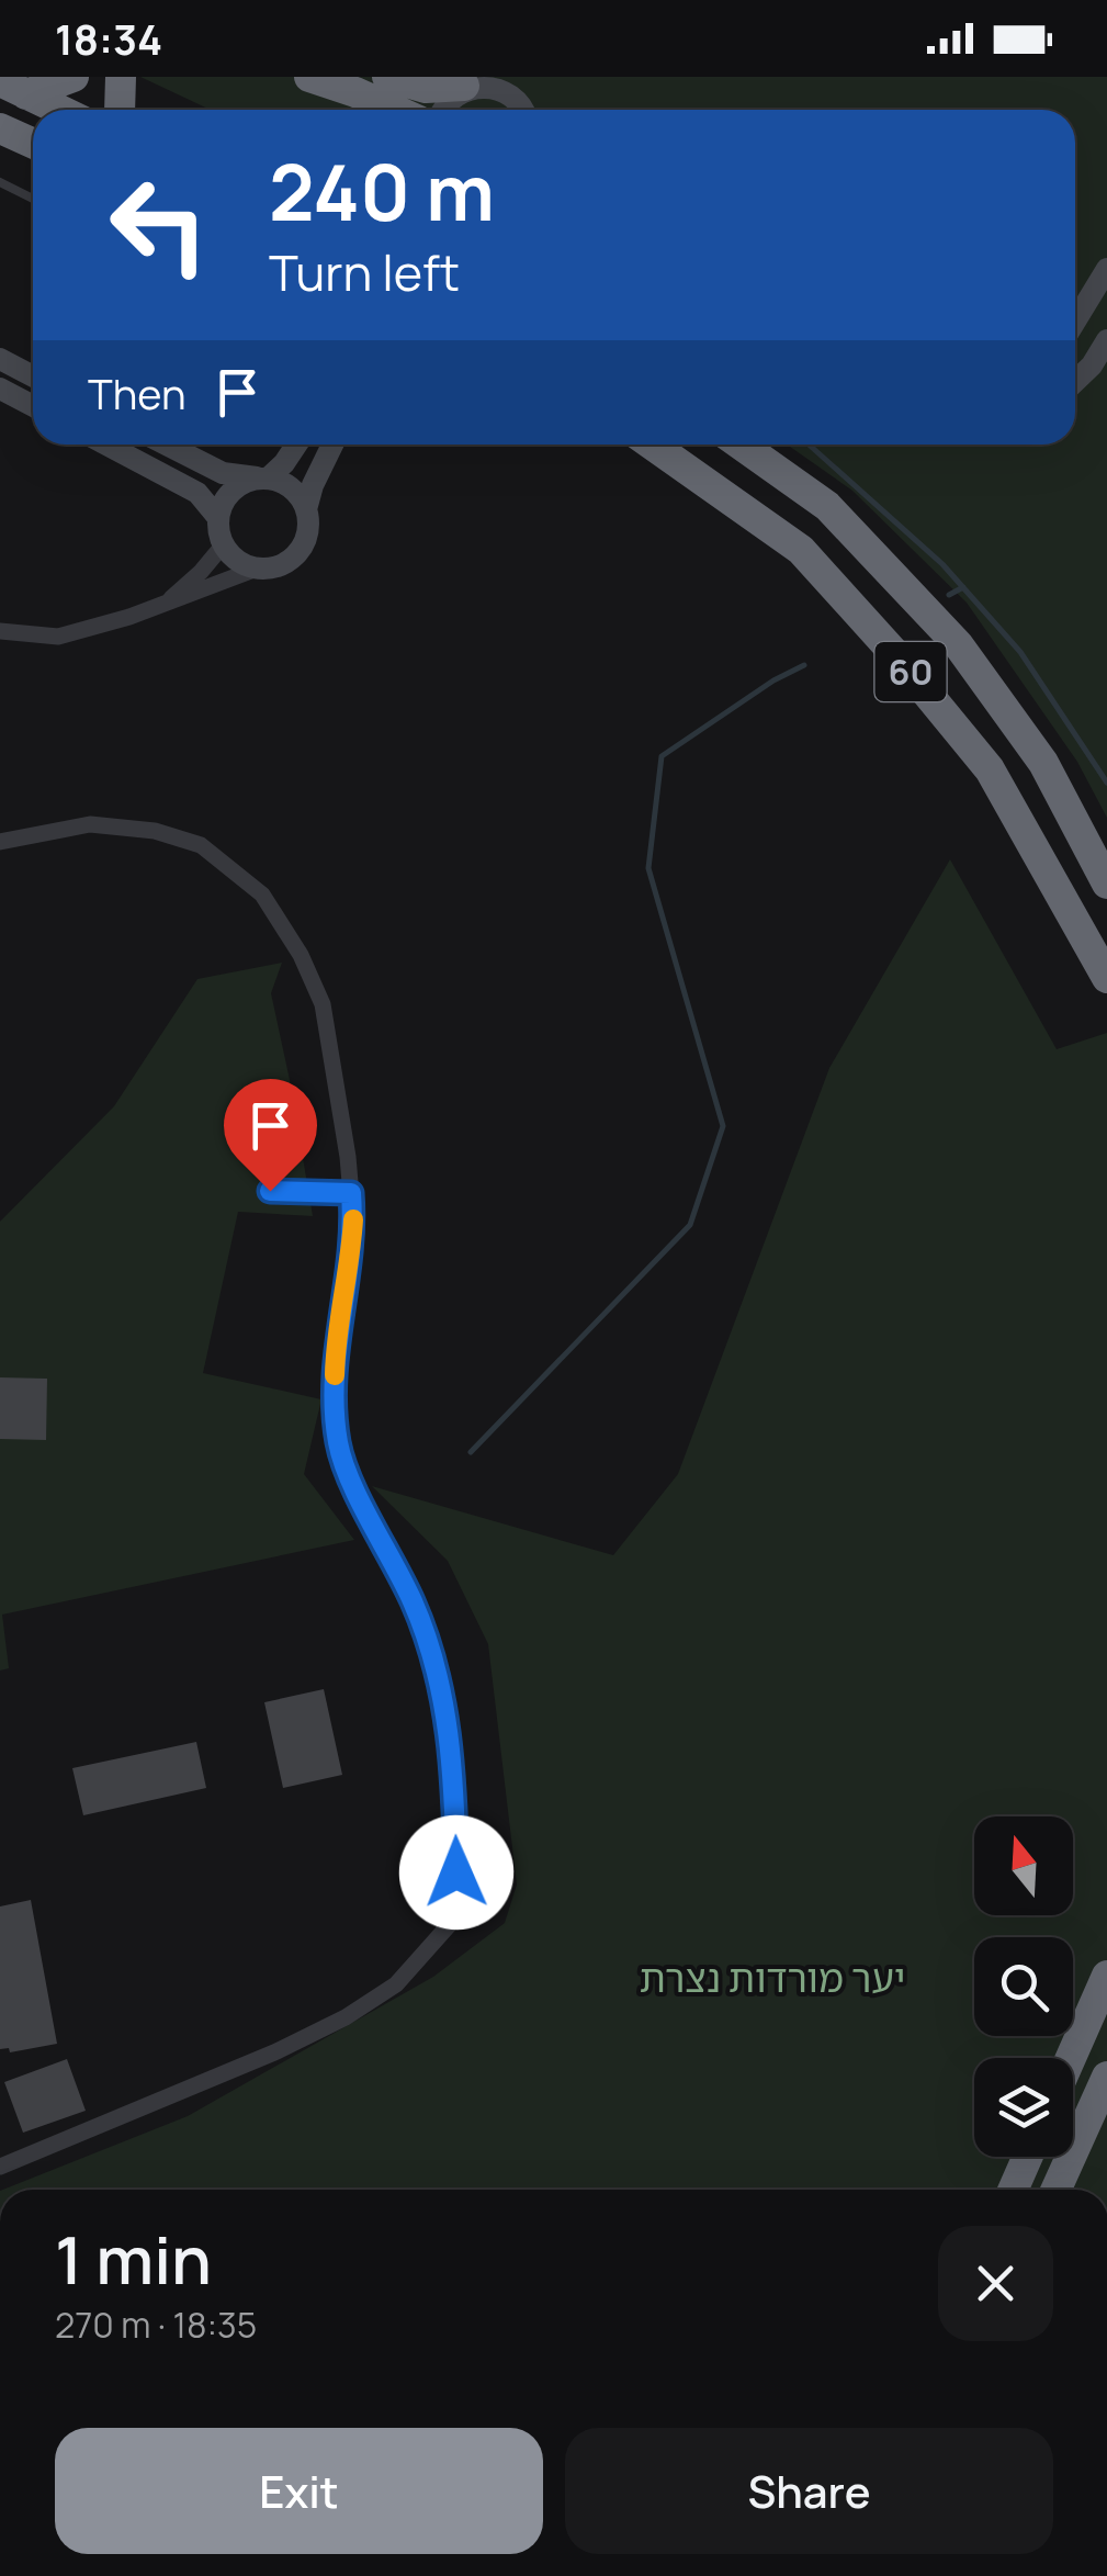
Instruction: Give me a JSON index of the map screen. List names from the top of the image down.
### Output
{
  "streets": {
    "highway": ["60"]
  },
  "parks": ["יער מורדות נצרת"],
  "north": "top",
  "page": {
    "status": "18:34",
    "turn": ["240 m", "Turn left"],
    "then": "Then",
    "heading": ["1 min", "270 m · 18:35"],
    "buttons": ["Exit", "Share"]
  }
}
